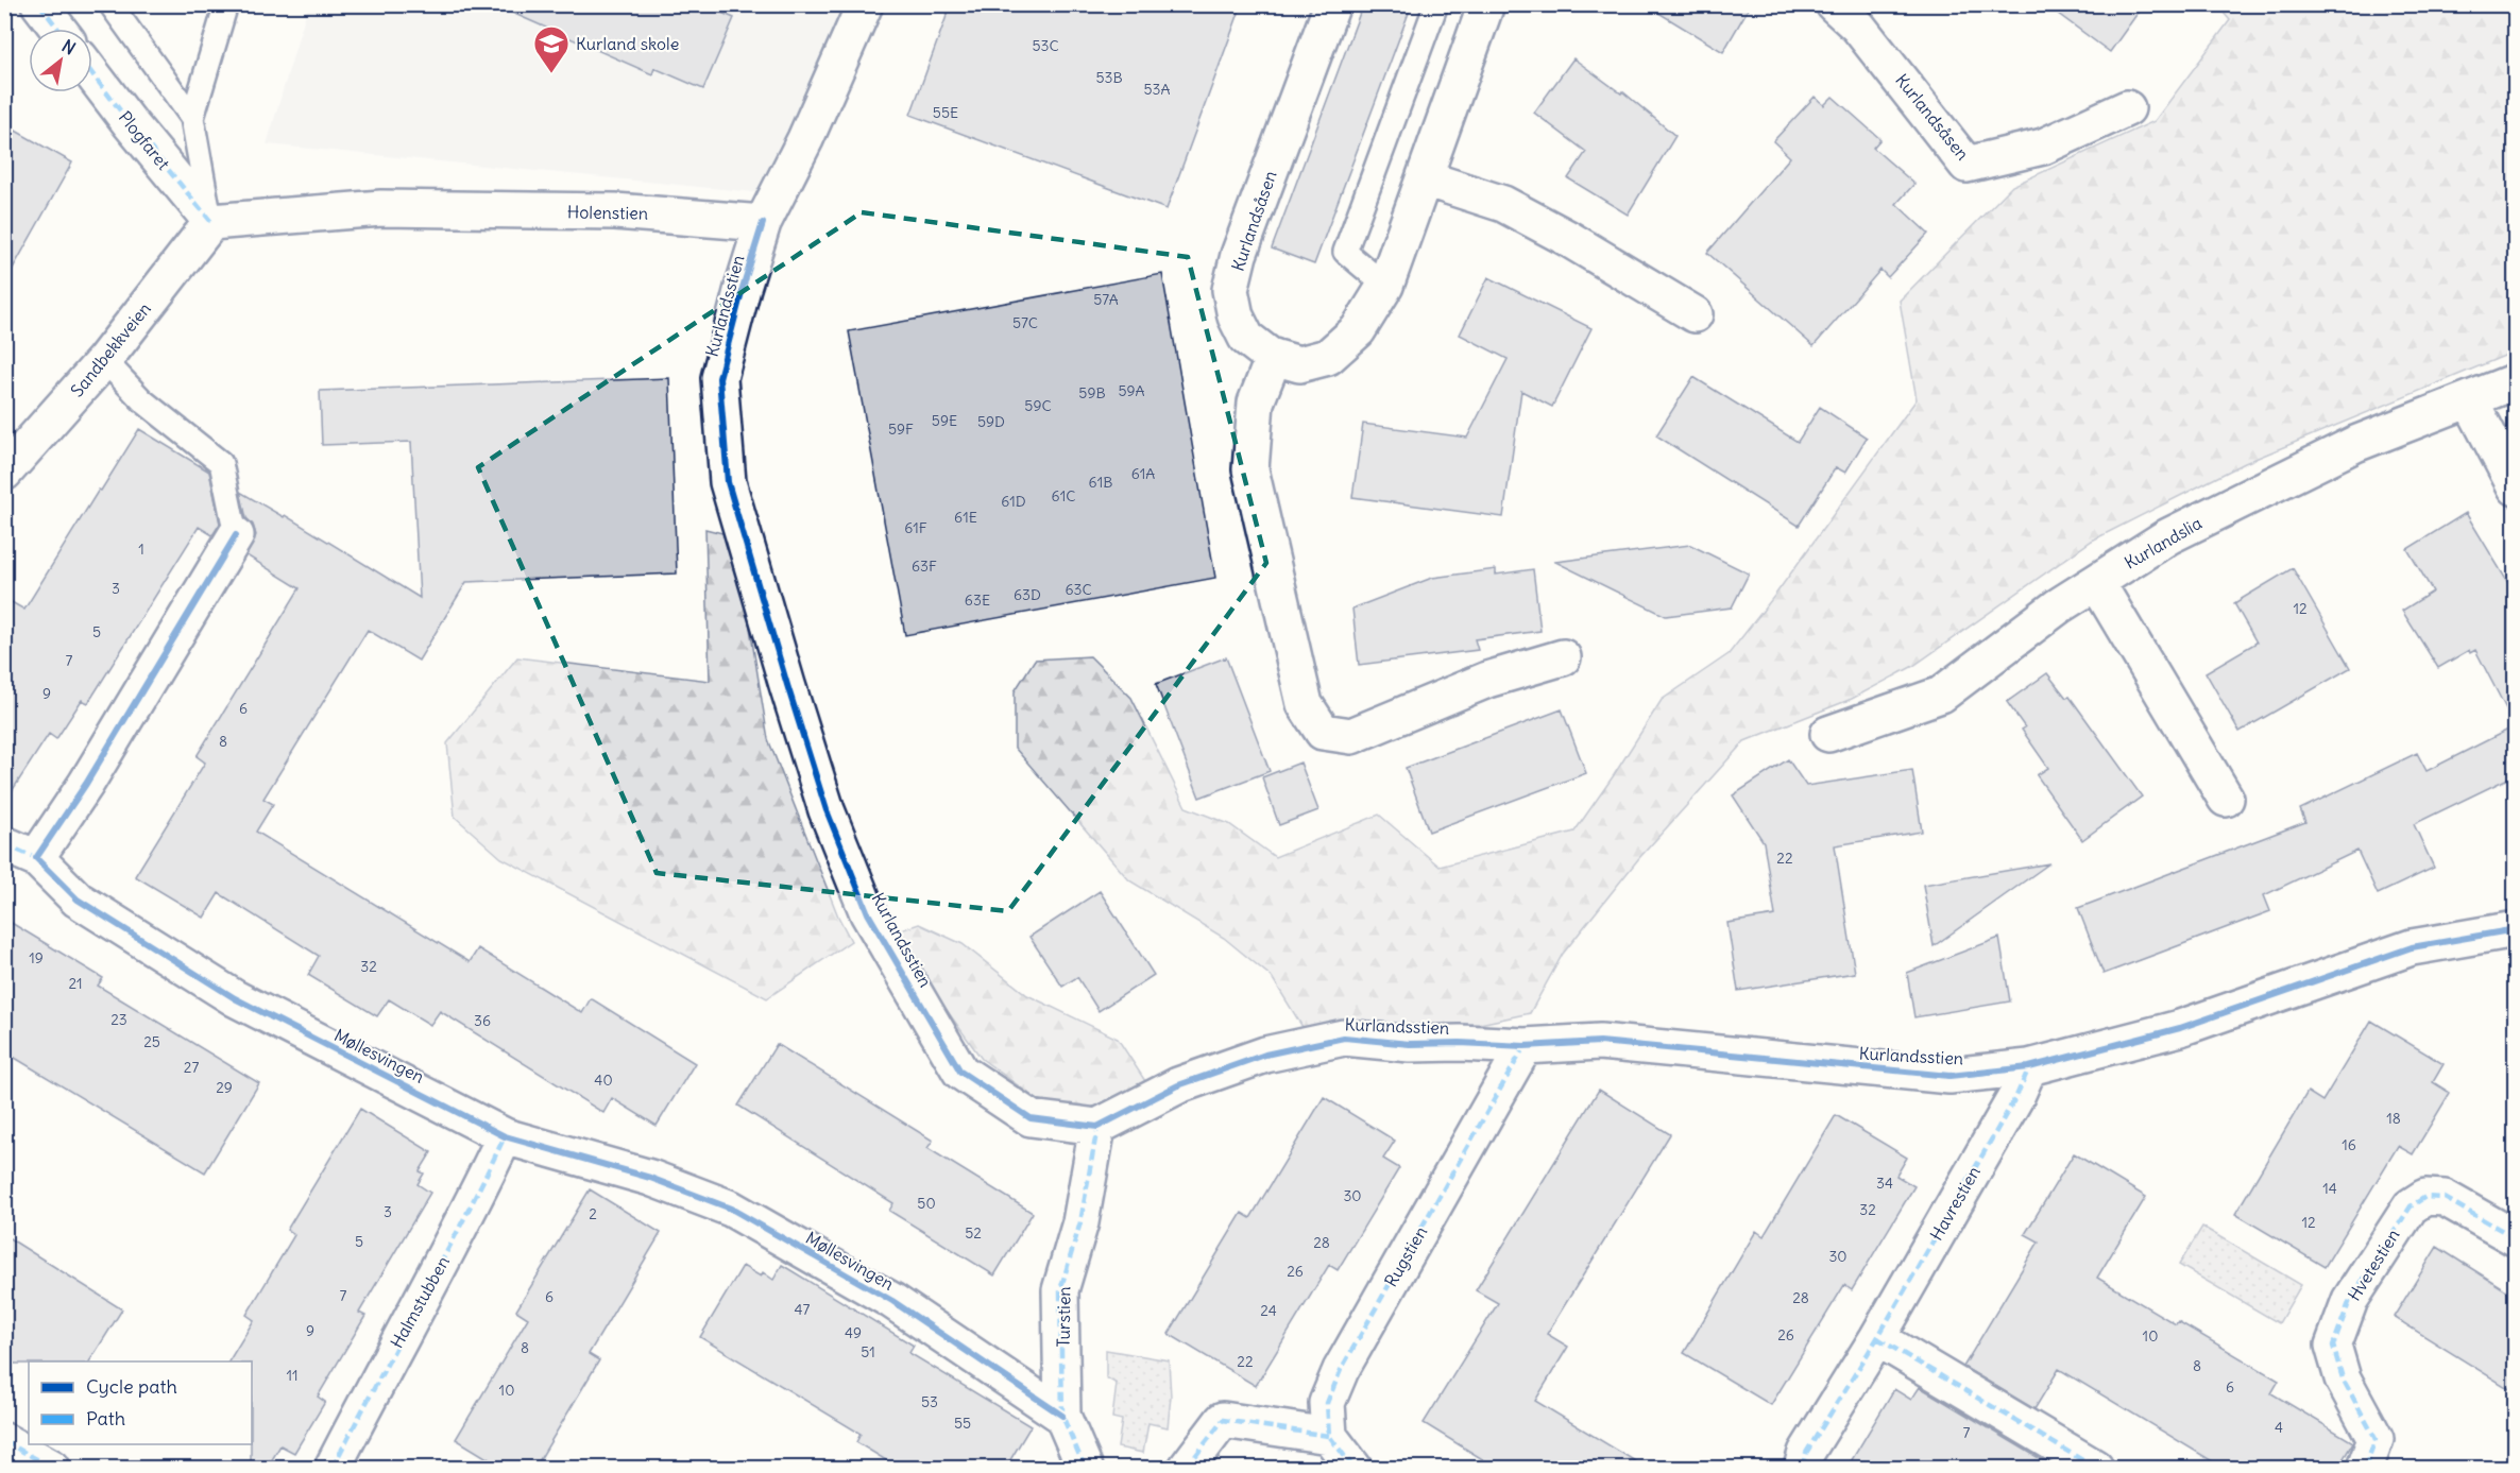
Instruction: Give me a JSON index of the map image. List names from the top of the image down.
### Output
{
  "streets": {
    "street": [
      "Kurlandsåsen",
      "Plogfaret",
      "Holenstien",
      "Kurlandsstien",
      "Sandbekkveien",
      "Kurlandslia",
      "Møllesvingen",
      "Havrestien",
      "Rugstien",
      "Hvetestien",
      "Halmstubben",
      "Turstien"
    ]
  },
  "crossings": [
    ["Plogfaret", "Holenstien"],
    ["Plogfaret", "Sandbekkveien"],
    ["Holenstien", "Kurlandsstien"],
    ["Holenstien", "Sandbekkveien"],
    ["Kurlandsstien", "Havrestien"],
    ["Kurlandsstien", "Rugstien"],
    ["Kurlandsstien", "Turstien"],
    ["Møllesvingen", "Halmstubben"],
    ["Møllesvingen", "Turstien"]
  ],
  "places": {
    "school or university": ["Kurland skole"]
  },
  "house_numbers": [
    "53C",
    "53B",
    "53A",
    "55E",
    "57A",
    "57C",
    "59A",
    "59B",
    "59C",
    "59E",
    "59D",
    "59F",
    "61A",
    "61B",
    "61C",
    "61D",
    "61E",
    "61F",
    "1",
    "63F",
    "3",
    "63C",
    "63D",
    "63E",
    "12",
    "5",
    "7",
    "9",
    "6",
    "8",
    "22",
    "19",
    "32",
    "21",
    "23",
    "36",
    "25",
    "27",
    "40",
    "29",
    "18",
    "16",
    "34",
    "14",
    "30",
    "50",
    "32",
    "3",
    "2",
    "12",
    "52",
    "5",
    "28",
    "30",
    "26",
    "7",
    "6",
    "28",
    "47",
    "24",
    "9",
    "49",
    "26",
    "10",
    "8",
    "51",
    "22",
    "8",
    "11",
    "6",
    "10",
    "53",
    "55",
    "4",
    "7"
  ],
  "legend": ["Cycle path", "Path"],
  "north": "top right"
}
